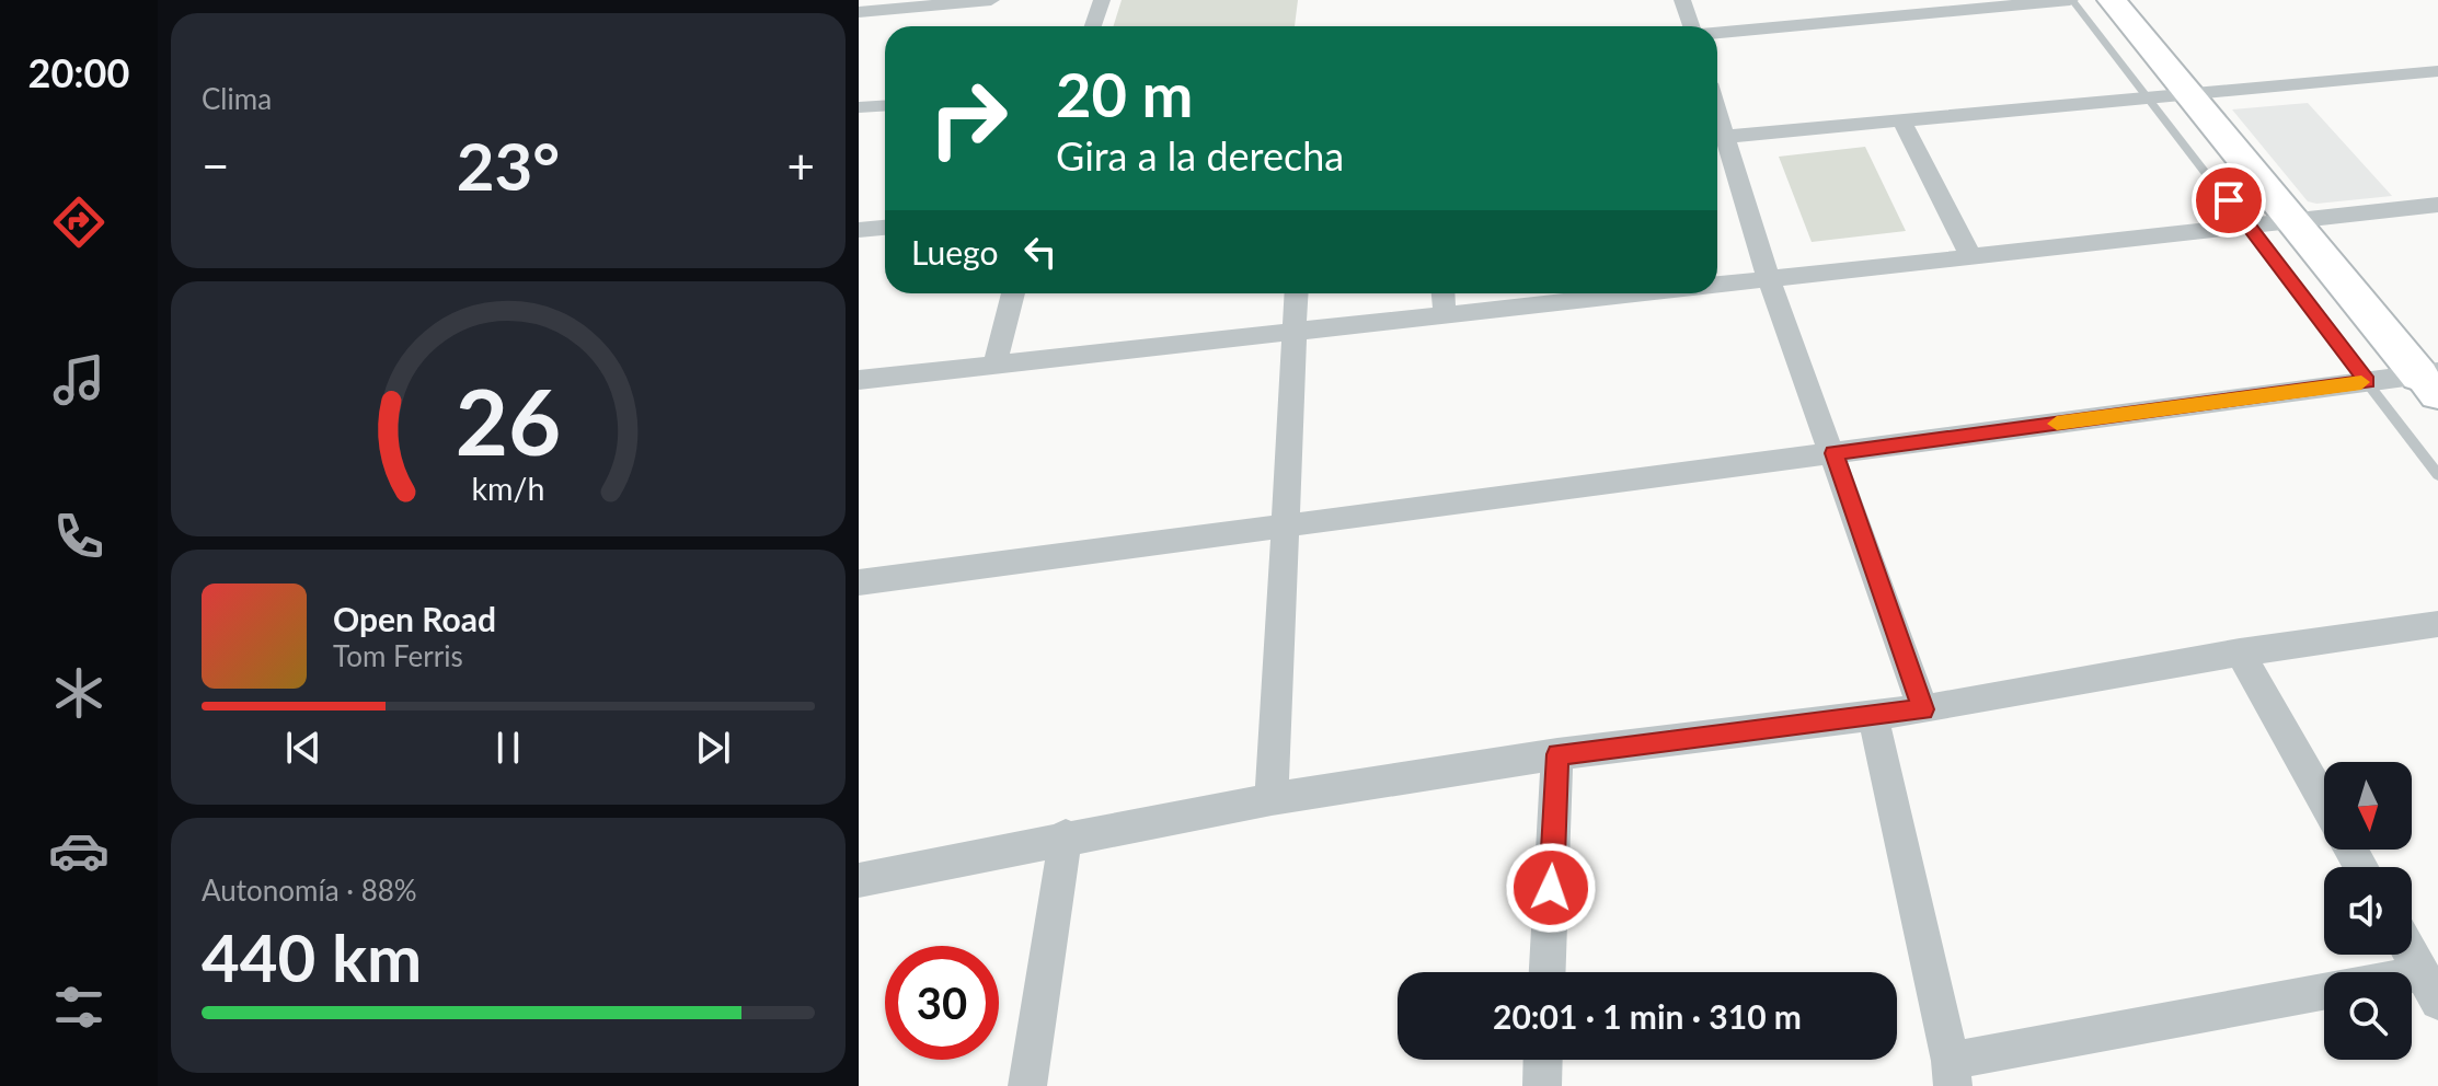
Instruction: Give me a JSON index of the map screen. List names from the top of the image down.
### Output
{
  "north": "bottom",
  "page": {
    "tabs": "20:00",
    "tile": [
      "Clima",
      ["Autonomía · 88%", "440 km"]
    ],
    "turn": ["20 m", "Gira a la derecha"],
    "heat": ["−", "23°", "+"],
    "then": "Luego",
    "song": ["Open Road", "Tom Ferris"],
    "limit": "30",
    "trip": "20:01 · 1 min · 310 m",
    "gauge": ["26", "km/h"]
  }
}
